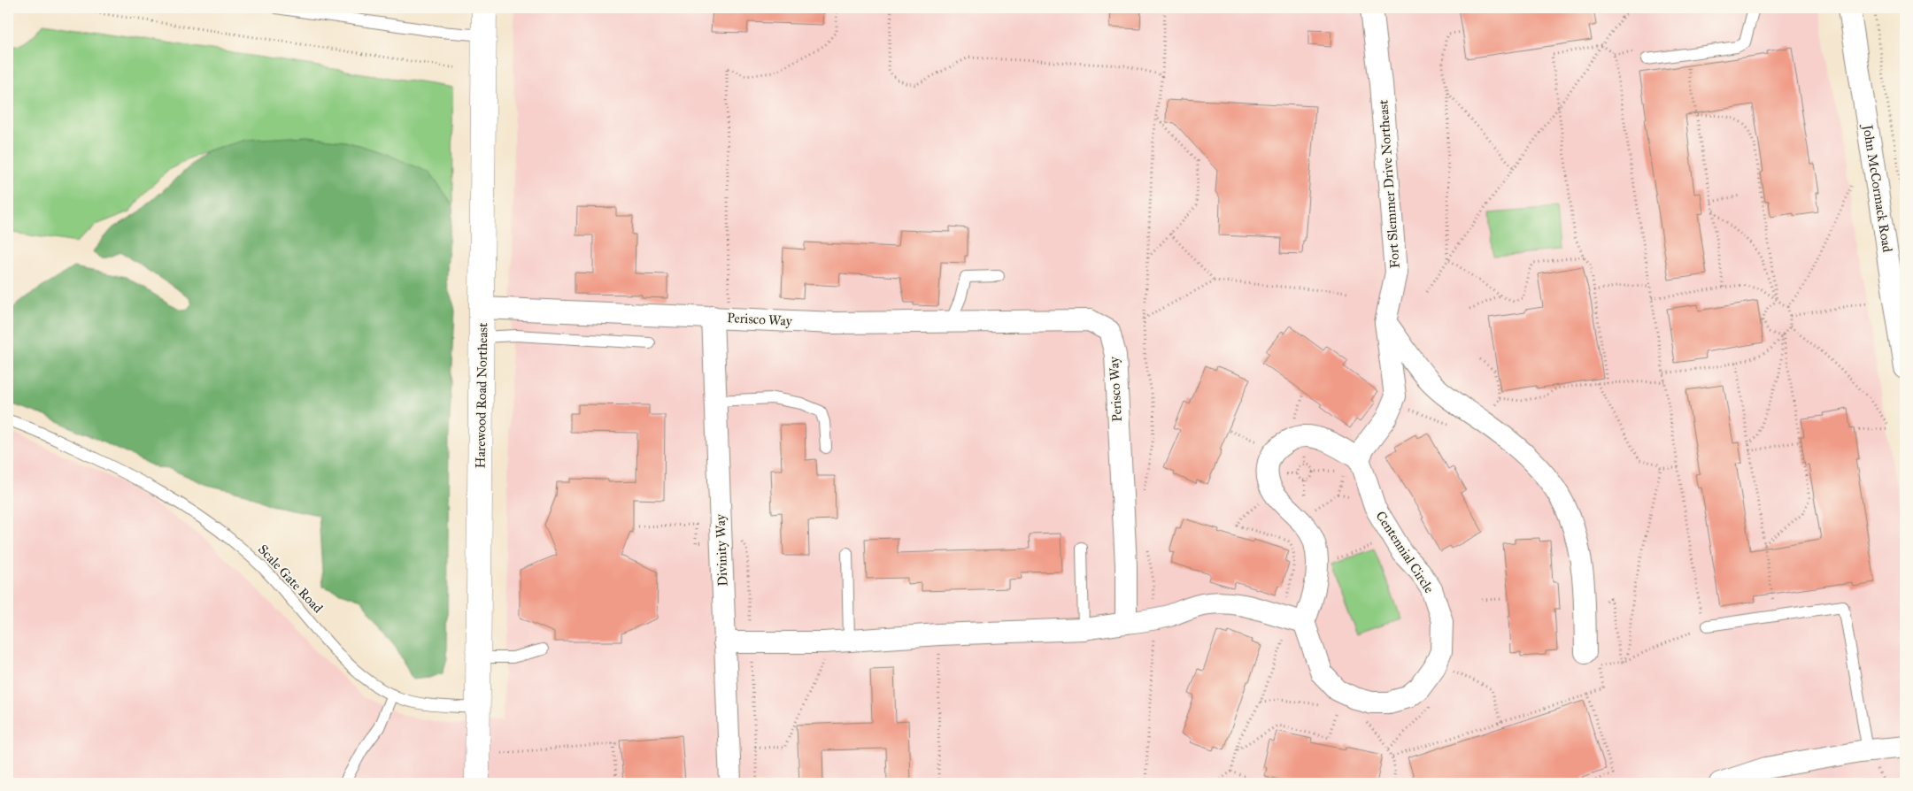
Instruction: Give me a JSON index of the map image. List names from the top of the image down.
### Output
{
  "streets": {
    "street": [
      "Fort Slemmer Drive Northeast",
      "John McCormack Road",
      "Perisco Way",
      "Harewood Road Northeast",
      "Divinity Way",
      "Centennial Circle"
    ],
    "lane": ["Scale Gate Road"]
  },
  "crossings": [
    ["Perisco Way", "Harewood Road Northeast"],
    ["Perisco Way", "Divinity Way"],
    ["Harewood Road Northeast", "Scale Gate Road"]
  ]
}
